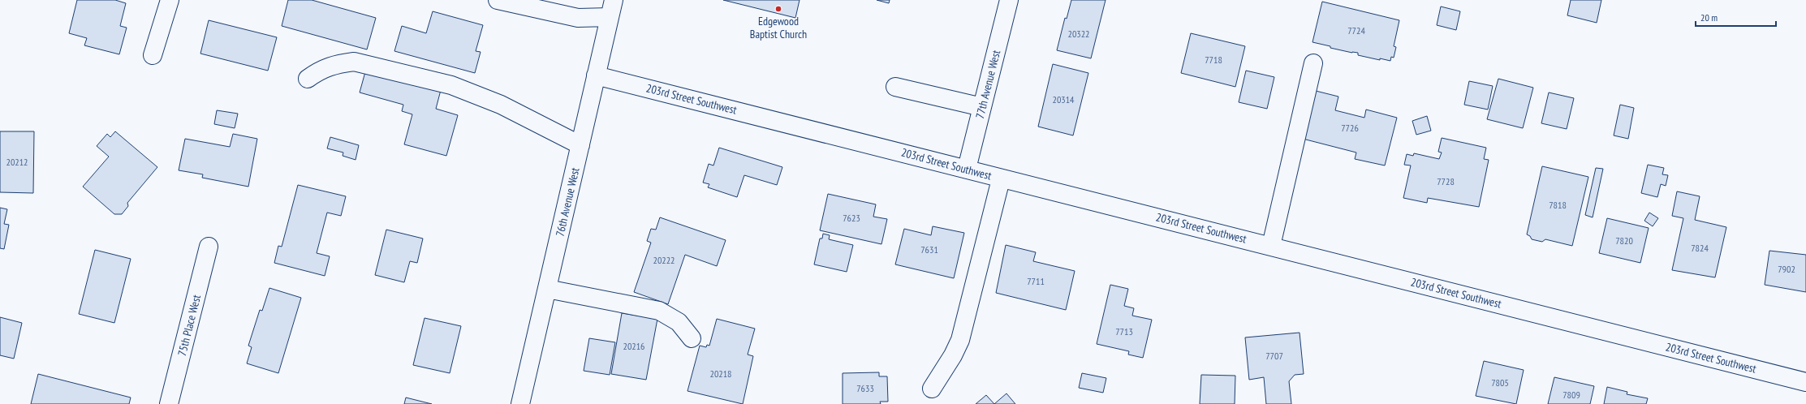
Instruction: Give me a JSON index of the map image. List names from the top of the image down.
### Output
{
  "streets": {
    "street": [
      "77th Avenue West",
      "203rd Street Southwest",
      "76th Avenue West",
      "75th Place West"
    ]
  },
  "crossings": [
    ["77th Avenue West", "203rd Street Southwest"],
    ["203rd Street Southwest", "76th Avenue West"]
  ],
  "places": ["Edgewood Baptist Church"],
  "house_numbers": [
    "7724",
    "20322",
    "7718",
    "20314",
    "7726",
    "20212",
    "7728",
    "7818",
    "7623",
    "7820",
    "7824",
    "7631",
    "20222",
    "7902",
    "7711",
    "7713",
    "20216",
    "7707",
    "20218",
    "7805",
    "7633",
    "7809"
  ],
  "scale_bar": "20 m"
}
